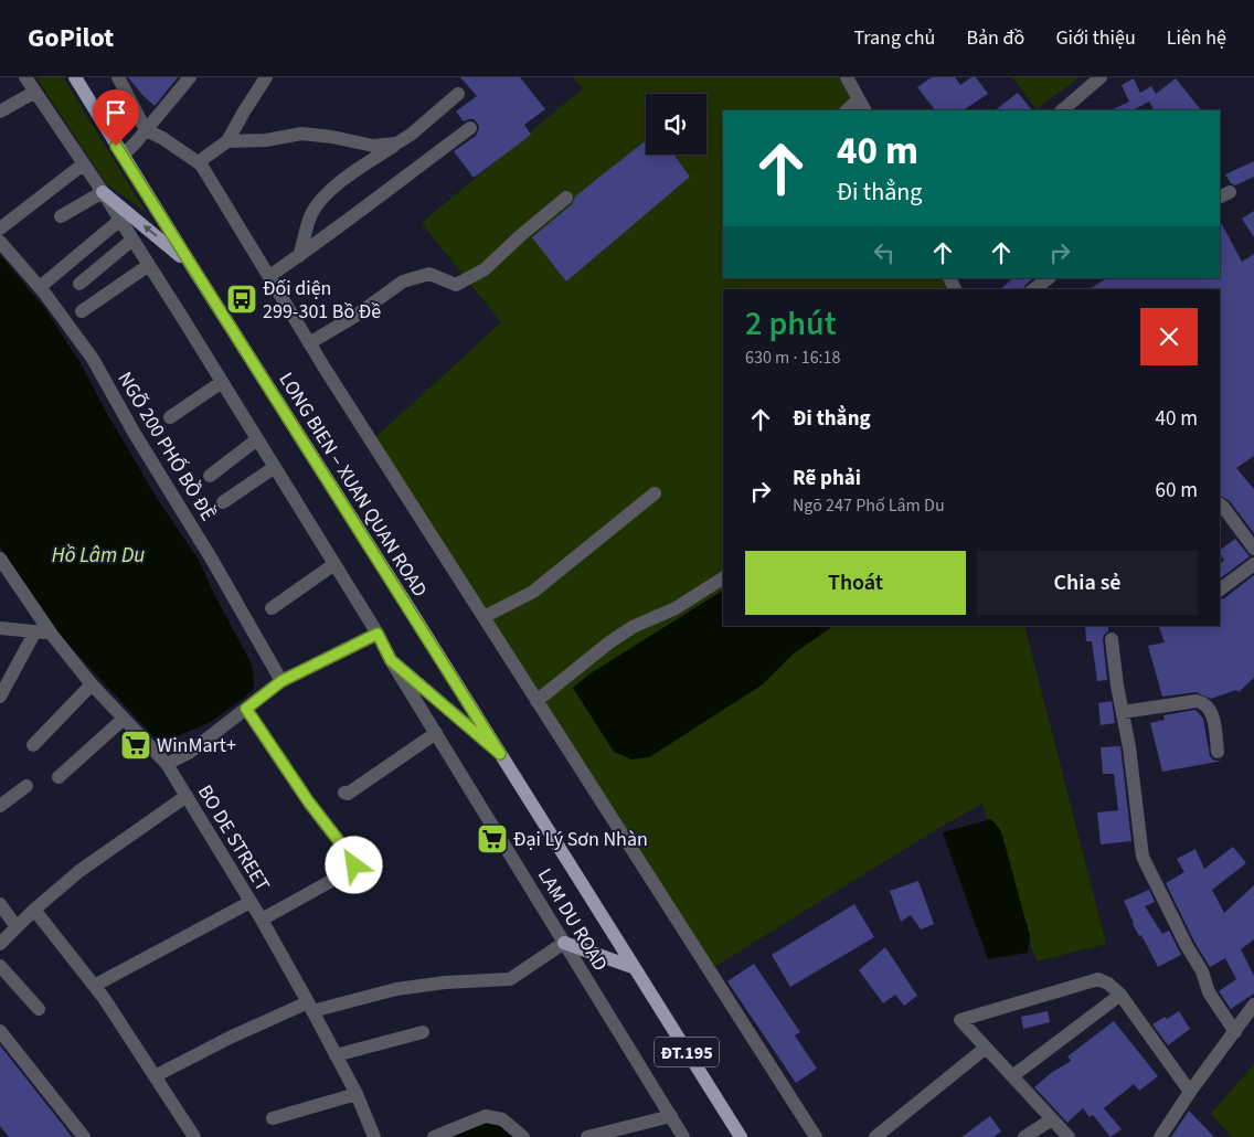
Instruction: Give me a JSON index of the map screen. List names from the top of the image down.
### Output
{
  "streets": {
    "main road": ["LONG BIEN – XUAN QUAN ROAD", "ĐT.195"],
    "street": ["NGÕ 200 PHỐ BỒ ĐỀ", "BO DE STREET", "LAM DU ROAD"]
  },
  "water": ["Hồ Lâm Du"],
  "places": {
    "bus stop": ["Đối diện 299-301 Bồ Đề"],
    "supermarket": ["WinMart+", "Đại Lý Sơn Nhàn"]
  },
  "page": {
    "header": "GoPilot",
    "nav": [
      "Trang chủ",
      "Bản đồ",
      "Giới thiệu",
      "Liên hệ"
    ],
    "turn": ["40 m", "Đi thẳng"],
    "heading": ["2 phút", "630 m · 16:18"],
    "list": [
      {
        "name": "Đi thẳng",
        "value": "40 m"
      },
      {
        "name": "Rẽ phải",
        "note": "Ngõ 247 Phố Lâm Du",
        "value": "60 m"
      }
    ],
    "buttons": ["Thoát", "Chia sẻ"]
  }
}
